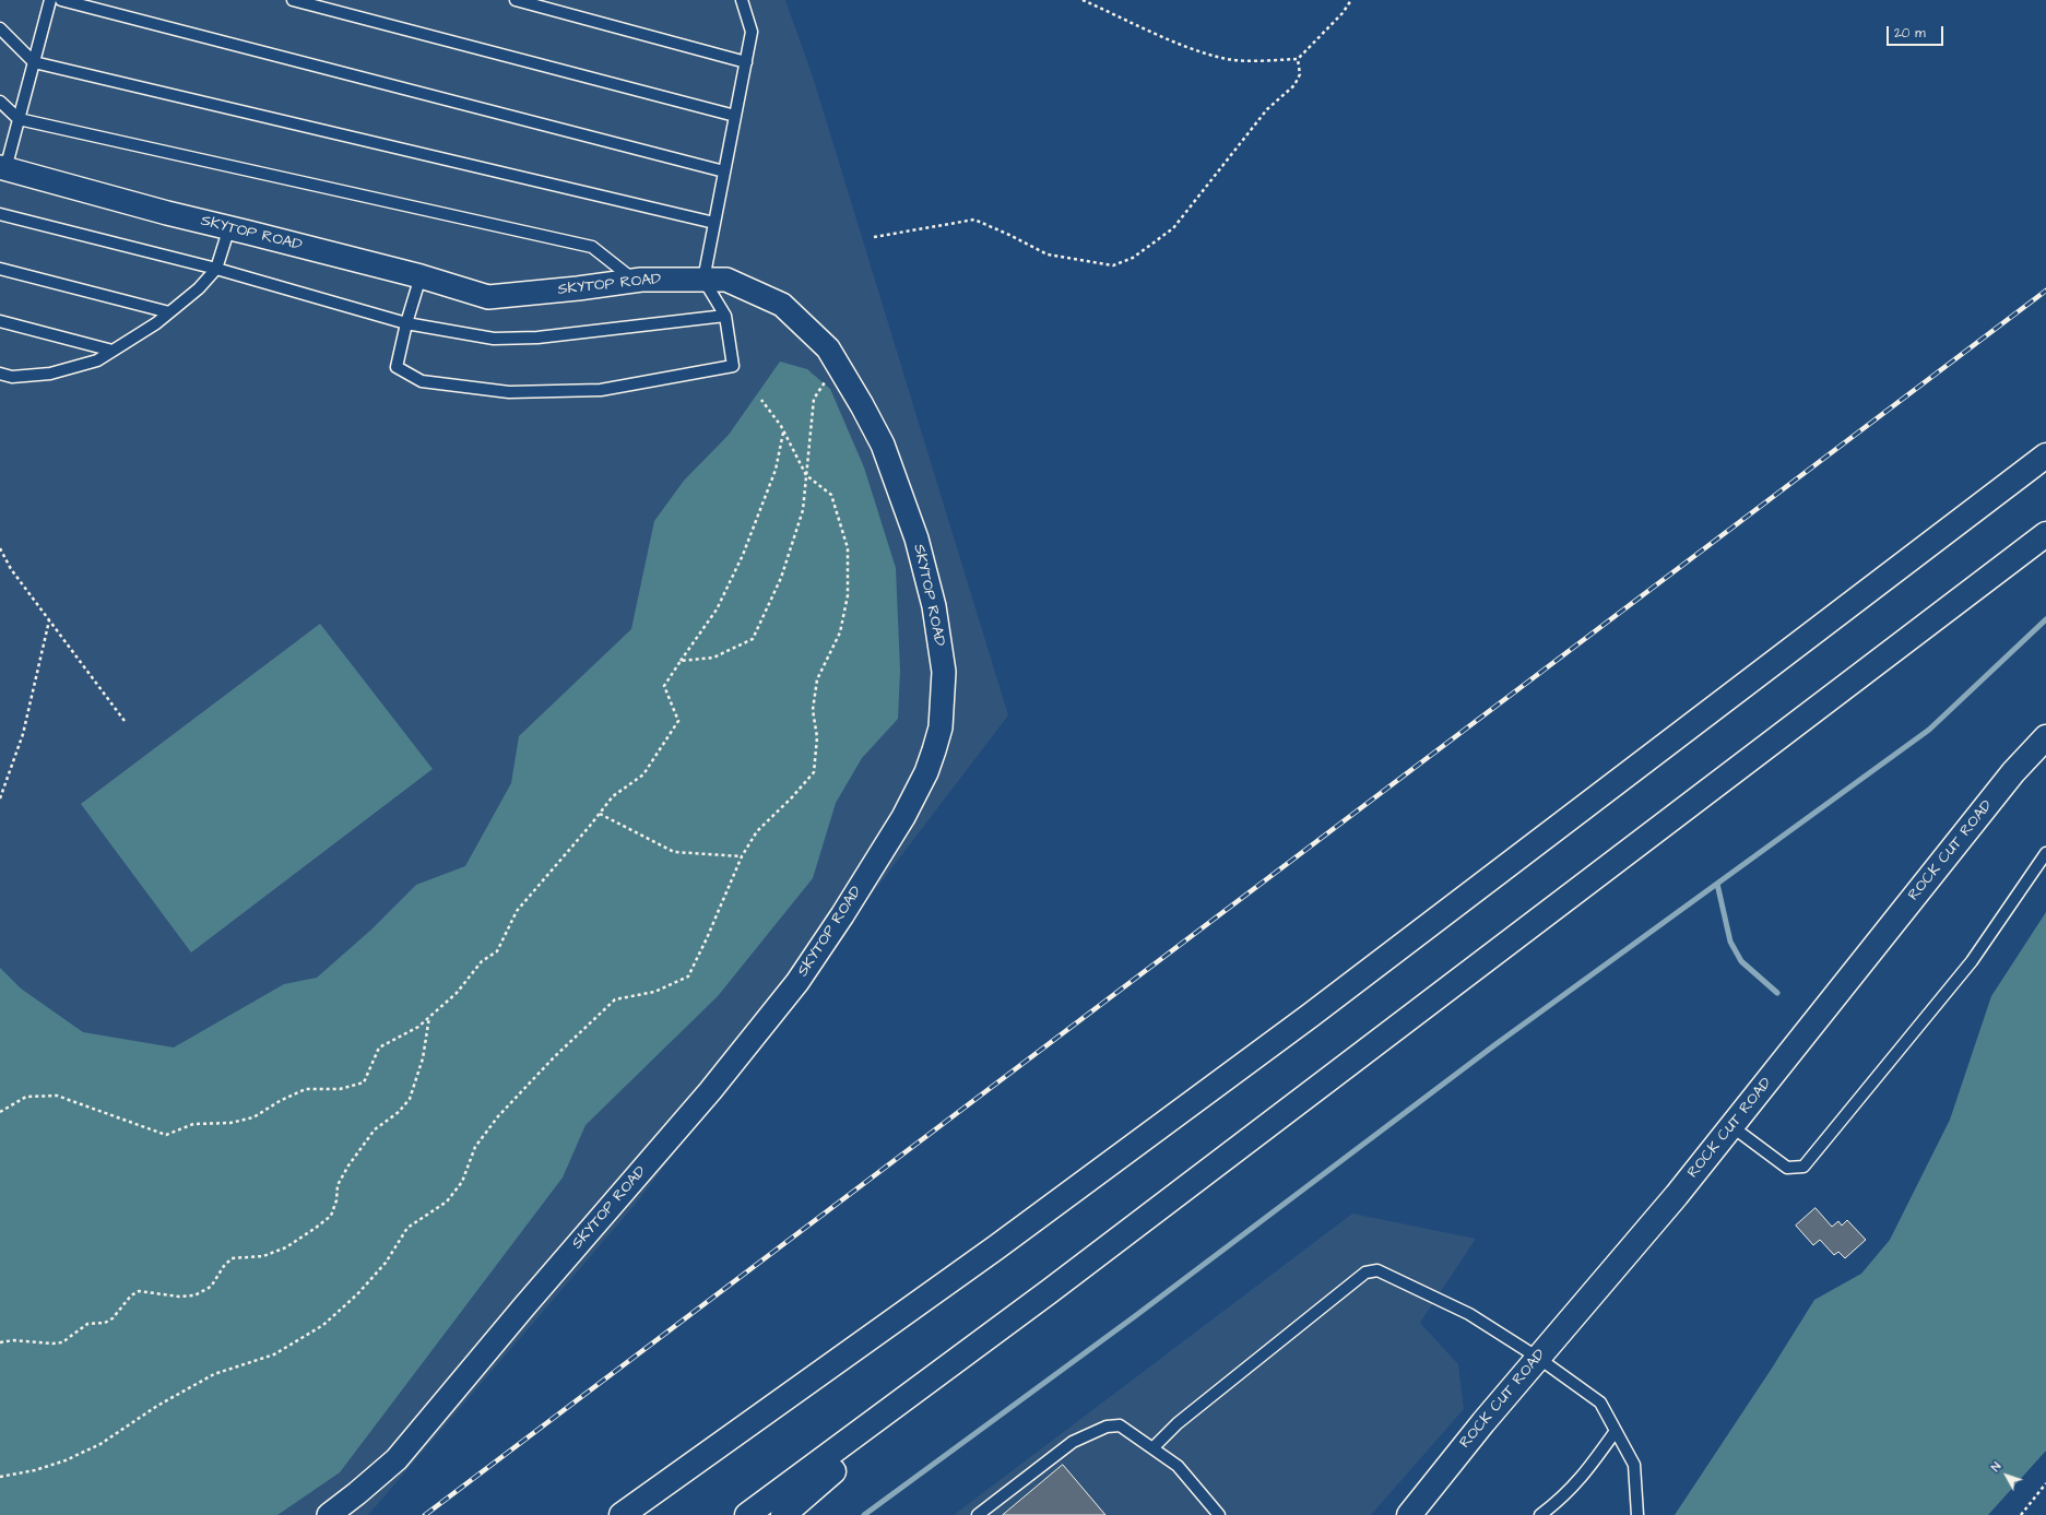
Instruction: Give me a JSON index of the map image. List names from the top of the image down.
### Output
{
  "streets": {
    "main road": ["ROCK CUT ROAD"],
    "street": ["SKYTOP ROAD"]
  },
  "scale_bar": "20 m",
  "north": "top left"
}
